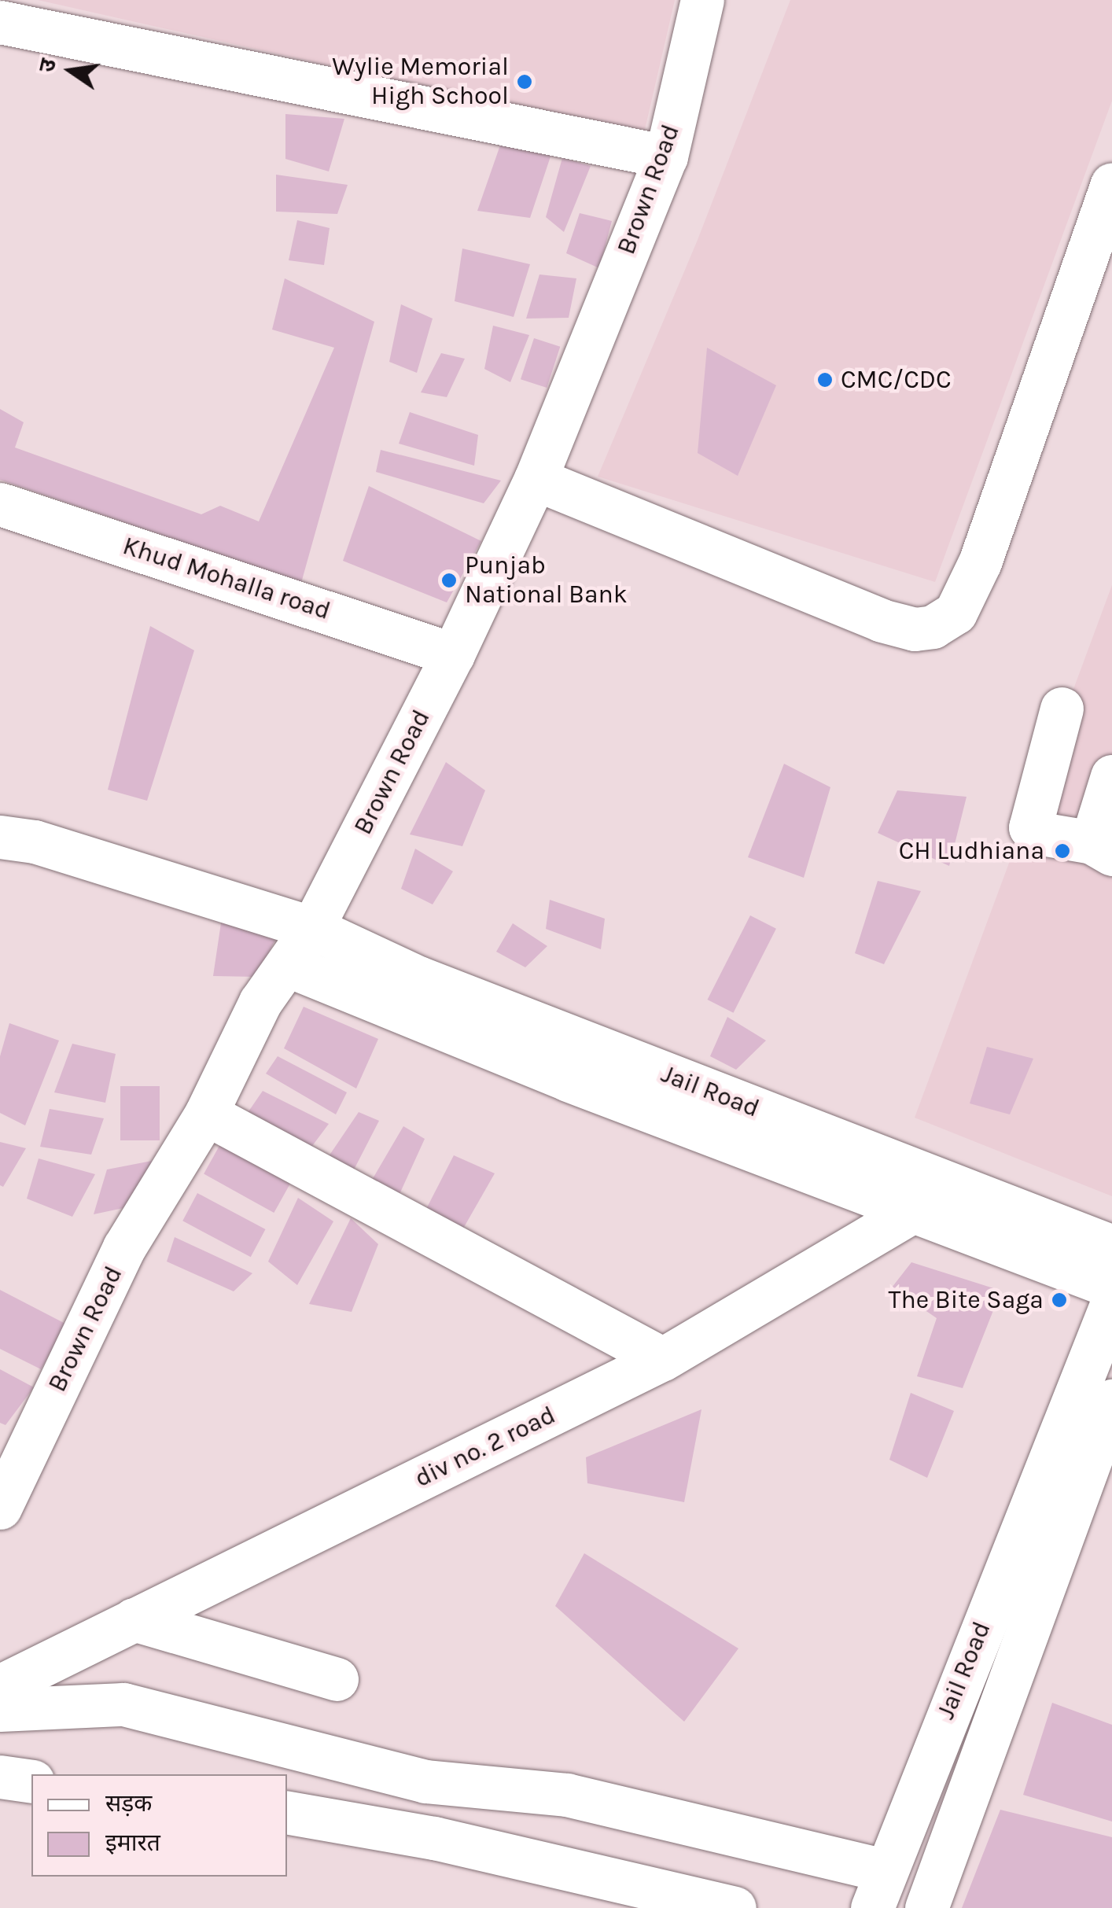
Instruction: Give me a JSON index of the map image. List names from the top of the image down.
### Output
{
  "streets": {
    "street": [
      "Brown Road",
      "Khud Mohalla road",
      "Jail Road",
      "div no. 2 road"
    ]
  },
  "crossings": [
    ["Brown Road", "Khud Mohalla road"],
    ["Brown Road", "Jail Road"],
    ["Jail Road", "div no. 2 road"]
  ],
  "places": [
    "Wylie Memorial High School",
    "CMC/CDC",
    "Punjab National Bank",
    "CH Ludhiana",
    "The Bite Saga"
  ],
  "legend": ["सड़क", "इमारत"],
  "north": "left"
}
